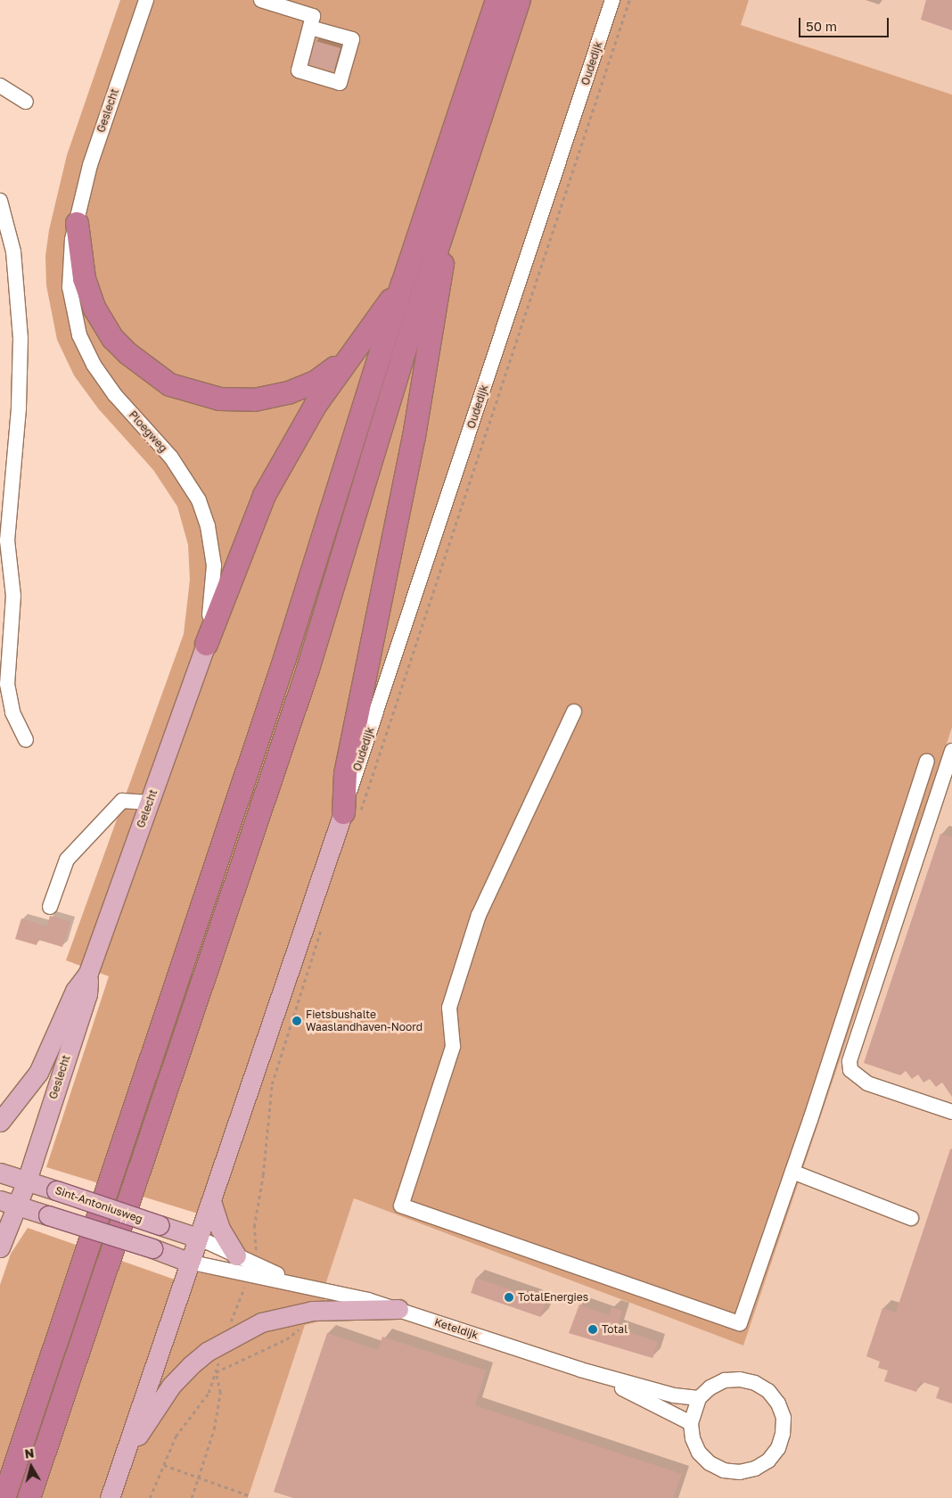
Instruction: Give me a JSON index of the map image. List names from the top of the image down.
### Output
{
  "streets": {
    "main road": ["Geslecht", "Gelecht", "Sint-Antoniusweg"],
    "street": ["Oudedijk", "Ploegweg", "Keteldijk"]
  },
  "crossings": [
    ["Geslecht", "Ploegweg"],
    ["Geslecht", "Gelecht"],
    ["Geslecht", "Sint-Antoniusweg"],
    ["Ploegweg", "Gelecht"],
    ["Sint-Antoniusweg", "Keteldijk"]
  ],
  "places": ["Fietsbushalte Waaslandhaven-Noord", "TotalEnergies", "Total"],
  "scale_bar": "50 m",
  "north": "top"
}
